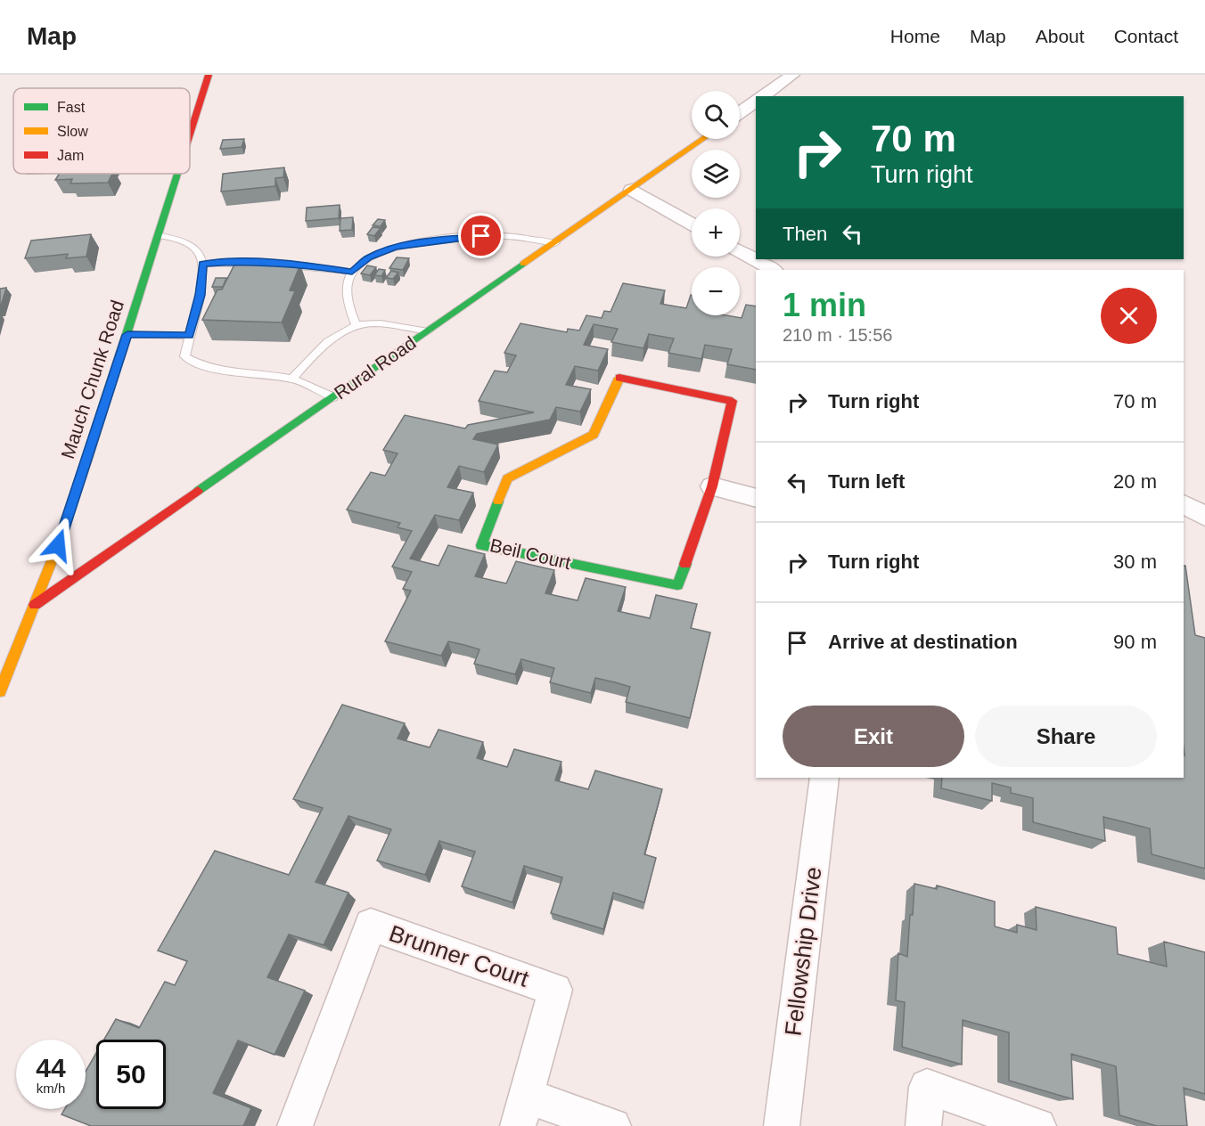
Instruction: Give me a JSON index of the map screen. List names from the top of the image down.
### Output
{
  "streets": {
    "street": [
      "Rural Road",
      "Mauch Chunk Road",
      "Beil Court",
      "Fellowship Drive",
      "Brunner Court"
    ]
  },
  "crossings": [
    ["Rural Road", "Mauch Chunk Road"]
  ],
  "legend": ["Fast", "Slow", "Jam"],
  "page": {
    "header": "Map",
    "nav": [
      "Home",
      "Map",
      "About",
      "Contact"
    ],
    "map_buttons": ["+", "−"],
    "turn": ["70 m", "Turn right"],
    "then": "Then",
    "heading": ["1 min", "210 m · 15:56"],
    "list": [
      {
        "name": "Turn right",
        "value": "70 m"
      },
      {
        "name": "Turn left",
        "value": "20 m"
      },
      {
        "name": "Turn right",
        "value": "30 m"
      },
      {
        "name": "Arrive at destination",
        "value": "90 m"
      }
    ],
    "buttons": ["Exit", "Share"],
    "speed": "44 km/h",
    "limit": "50"
  }
}
